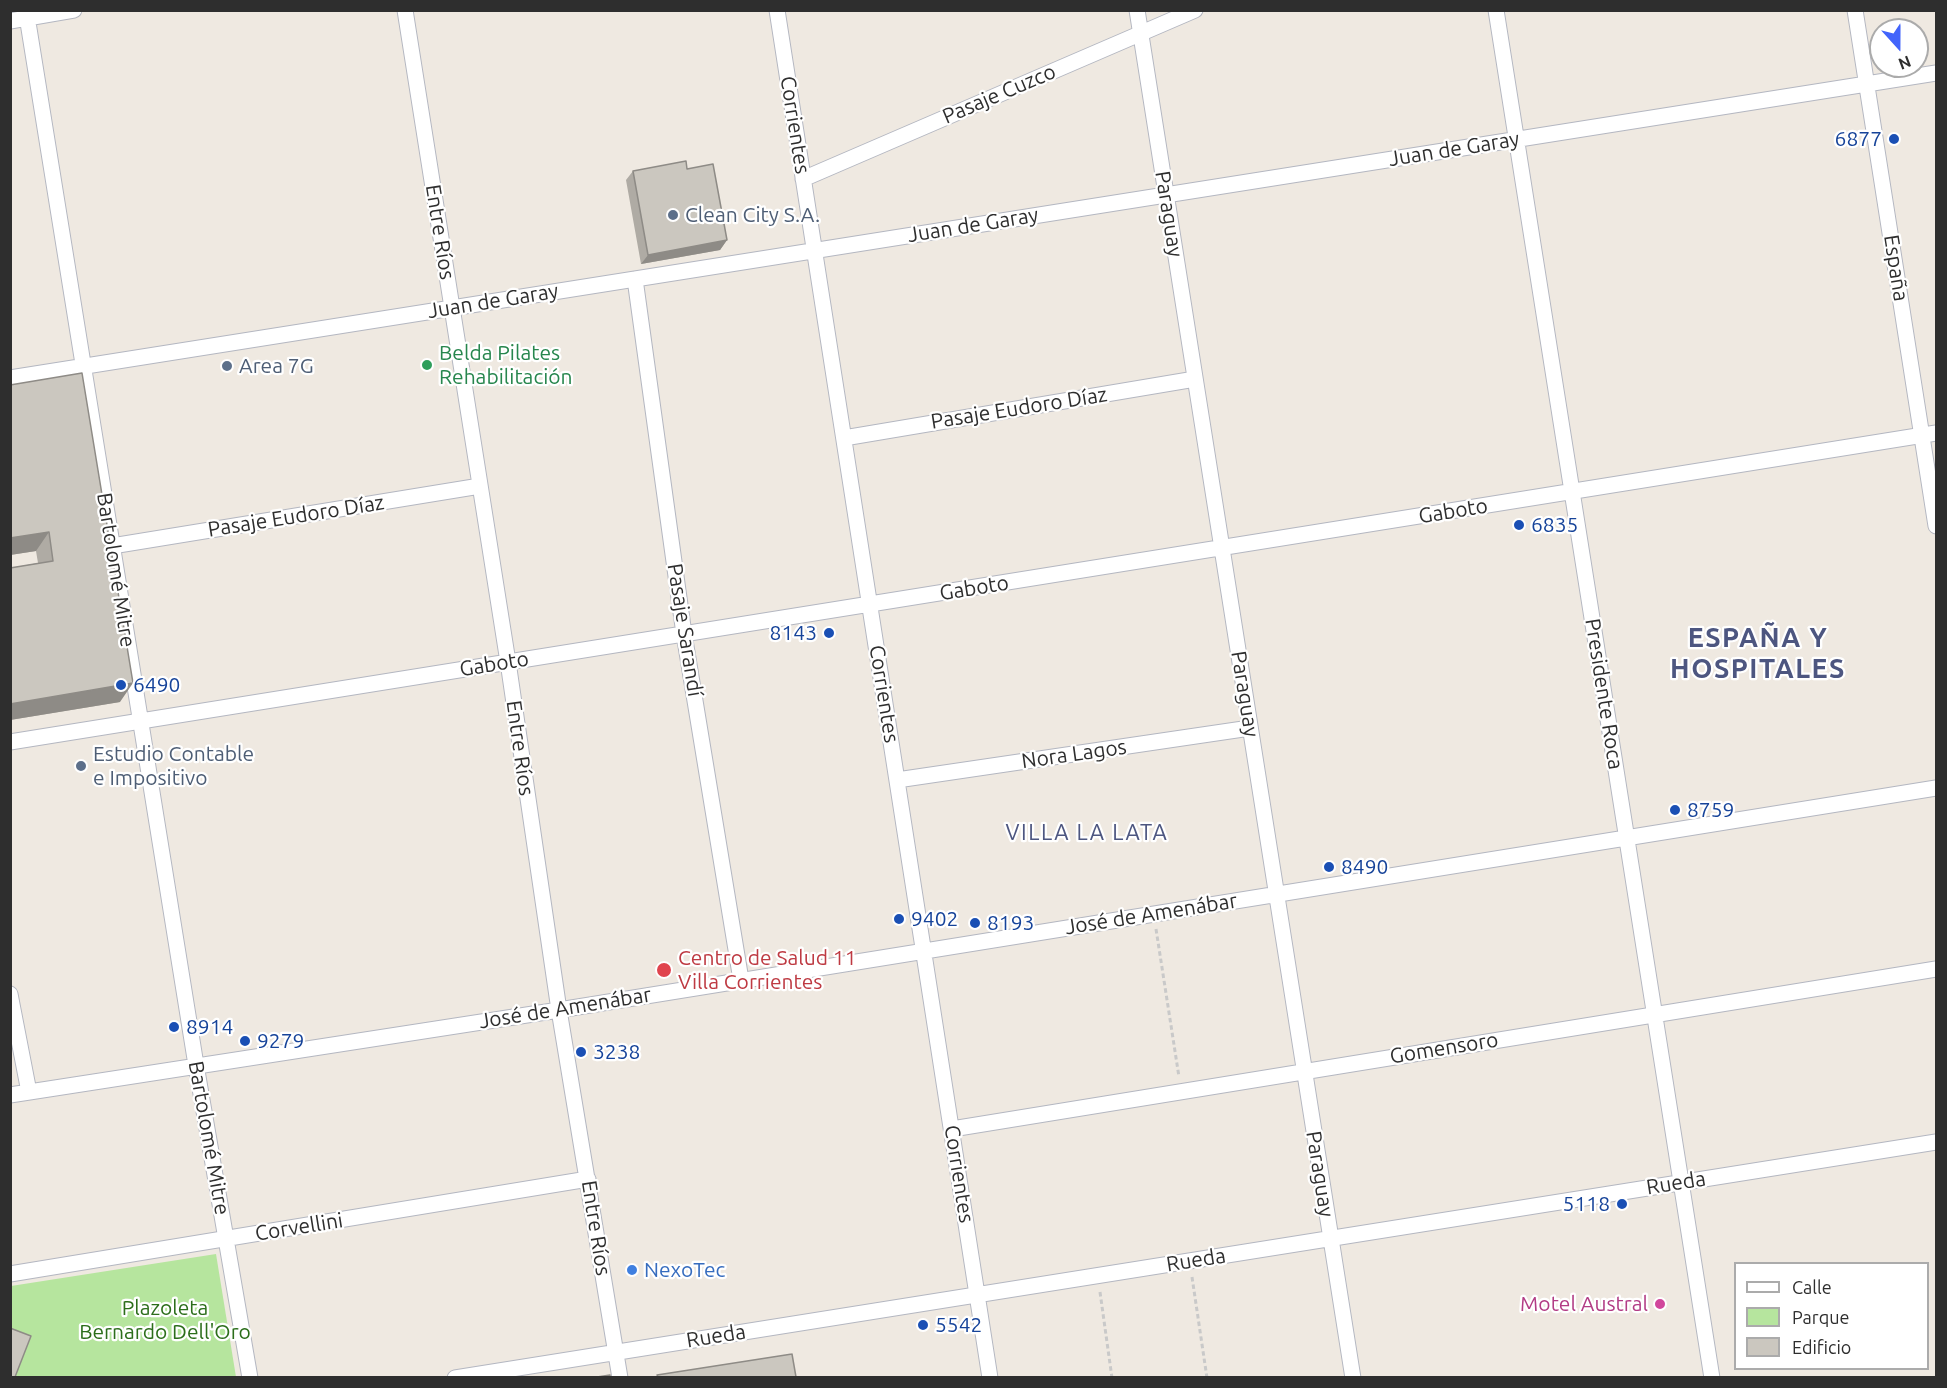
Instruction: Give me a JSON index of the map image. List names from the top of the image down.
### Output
{
  "streets": {
    "street": [
      "Pasaje Cuzco",
      "Corrientes",
      "Juan de Garay",
      "Paraguay",
      "Entre Ríos",
      "España",
      "Pasaje Eudoro Díaz",
      "Gaboto",
      "Bartolomé Mitre",
      "Pasaje Sarandí",
      "Presidente Roca",
      "Nora Lagos",
      "José de Amenábar",
      "Gomensoro",
      "Rueda",
      "Corvellini"
    ]
  },
  "crossings": [
    ["Pasaje Cuzco", "Corrientes"],
    ["Pasaje Cuzco", "Paraguay"],
    ["Corrientes", "Juan de Garay"],
    ["Corrientes", "Pasaje Eudoro Díaz"],
    ["Corrientes", "Gaboto"],
    ["Corrientes", "Nora Lagos"],
    ["Corrientes", "José de Amenábar"],
    ["Corrientes", "Gomensoro"],
    ["Corrientes", "Rueda"],
    ["Juan de Garay", "Paraguay"],
    ["Juan de Garay", "Entre Ríos"],
    ["Juan de Garay", "España"],
    ["Juan de Garay", "Bartolomé Mitre"],
    ["Juan de Garay", "Pasaje Sarandí"],
    ["Juan de Garay", "Presidente Roca"],
    ["Paraguay", "Pasaje Eudoro Díaz"],
    ["Paraguay", "Gaboto"],
    ["Paraguay", "Nora Lagos"],
    ["Paraguay", "José de Amenábar"],
    ["Paraguay", "Gomensoro"],
    ["Paraguay", "Rueda"],
    ["Entre Ríos", "Pasaje Eudoro Díaz"],
    ["Entre Ríos", "Gaboto"],
    ["Entre Ríos", "José de Amenábar"],
    ["Entre Ríos", "Rueda"],
    ["Entre Ríos", "Corvellini"],
    ["España", "Gaboto"],
    ["Pasaje Eudoro Díaz", "Bartolomé Mitre"],
    ["Gaboto", "Bartolomé Mitre"],
    ["Gaboto", "Pasaje Sarandí"],
    ["Gaboto", "Presidente Roca"],
    ["Bartolomé Mitre", "José de Amenábar"],
    ["Bartolomé Mitre", "Corvellini"],
    ["Pasaje Sarandí", "José de Amenábar"],
    ["Presidente Roca", "José de Amenábar"],
    ["Presidente Roca", "Gomensoro"],
    ["Presidente Roca", "Rueda"]
  ],
  "districts": ["ESPAÑA Y HOSPITALES", "VILLA LA LATA"],
  "parks": ["Plazoleta Bernardo Dell'Oro"],
  "places": [
    "6877",
    "Clean City S.A.",
    "Belda Pilates Rehabilitación",
    "Area 7G",
    "6835",
    "8143",
    "6490",
    "Estudio Contable e Impositivo",
    "8759",
    "8490",
    "9402",
    "8193",
    "Centro de Salud 11 Villa Corrientes",
    "8914",
    "9279",
    "3238",
    "5118",
    "NexoTec",
    "Motel Austral",
    "5542"
  ],
  "legend": ["Calle", "Parque", "Edificio"],
  "north": "bottom"
}
